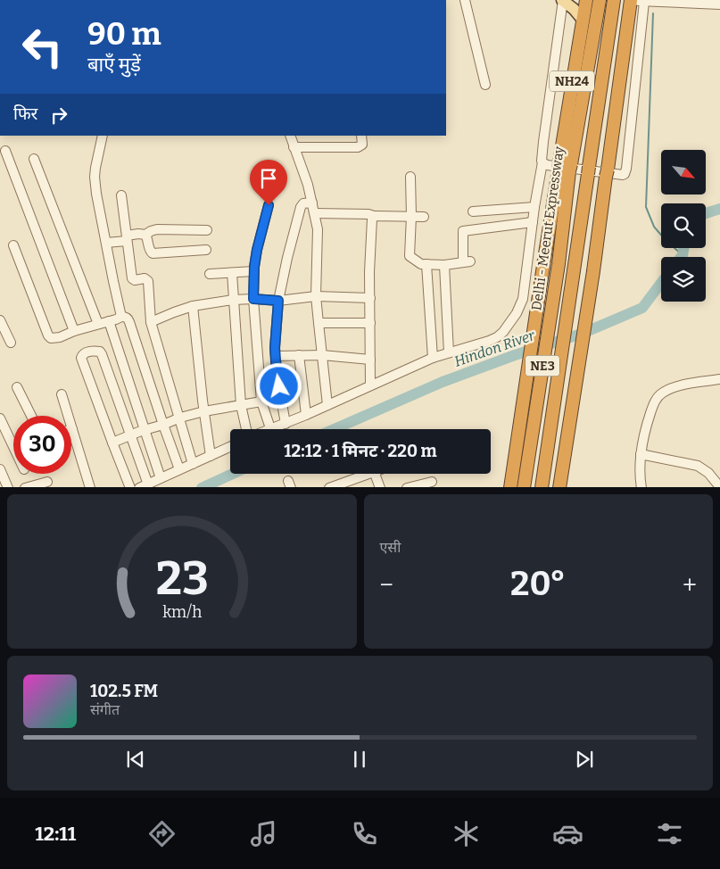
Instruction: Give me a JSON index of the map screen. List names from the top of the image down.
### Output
{
  "streets": {
    "highway": ["NH24", "Delhi - Meerut Expressway", "NE3"]
  },
  "crossings": [
    ["NH24", "Delhi - Meerut Expressway"]
  ],
  "water": ["Hindon River"],
  "north": "bottom right",
  "page": {
    "turn": ["90 m", "बाएँ मुड़ें"],
    "then": "फिर",
    "limit": "30",
    "trip": "12:12 · 1 मिनट · 220 m",
    "tile": "एसी",
    "heat": ["−", "20°", "+"],
    "song": ["102.5 FM", "संगीत"],
    "tabs": "12:11",
    "gauge": ["23", "km/h"]
  }
}
